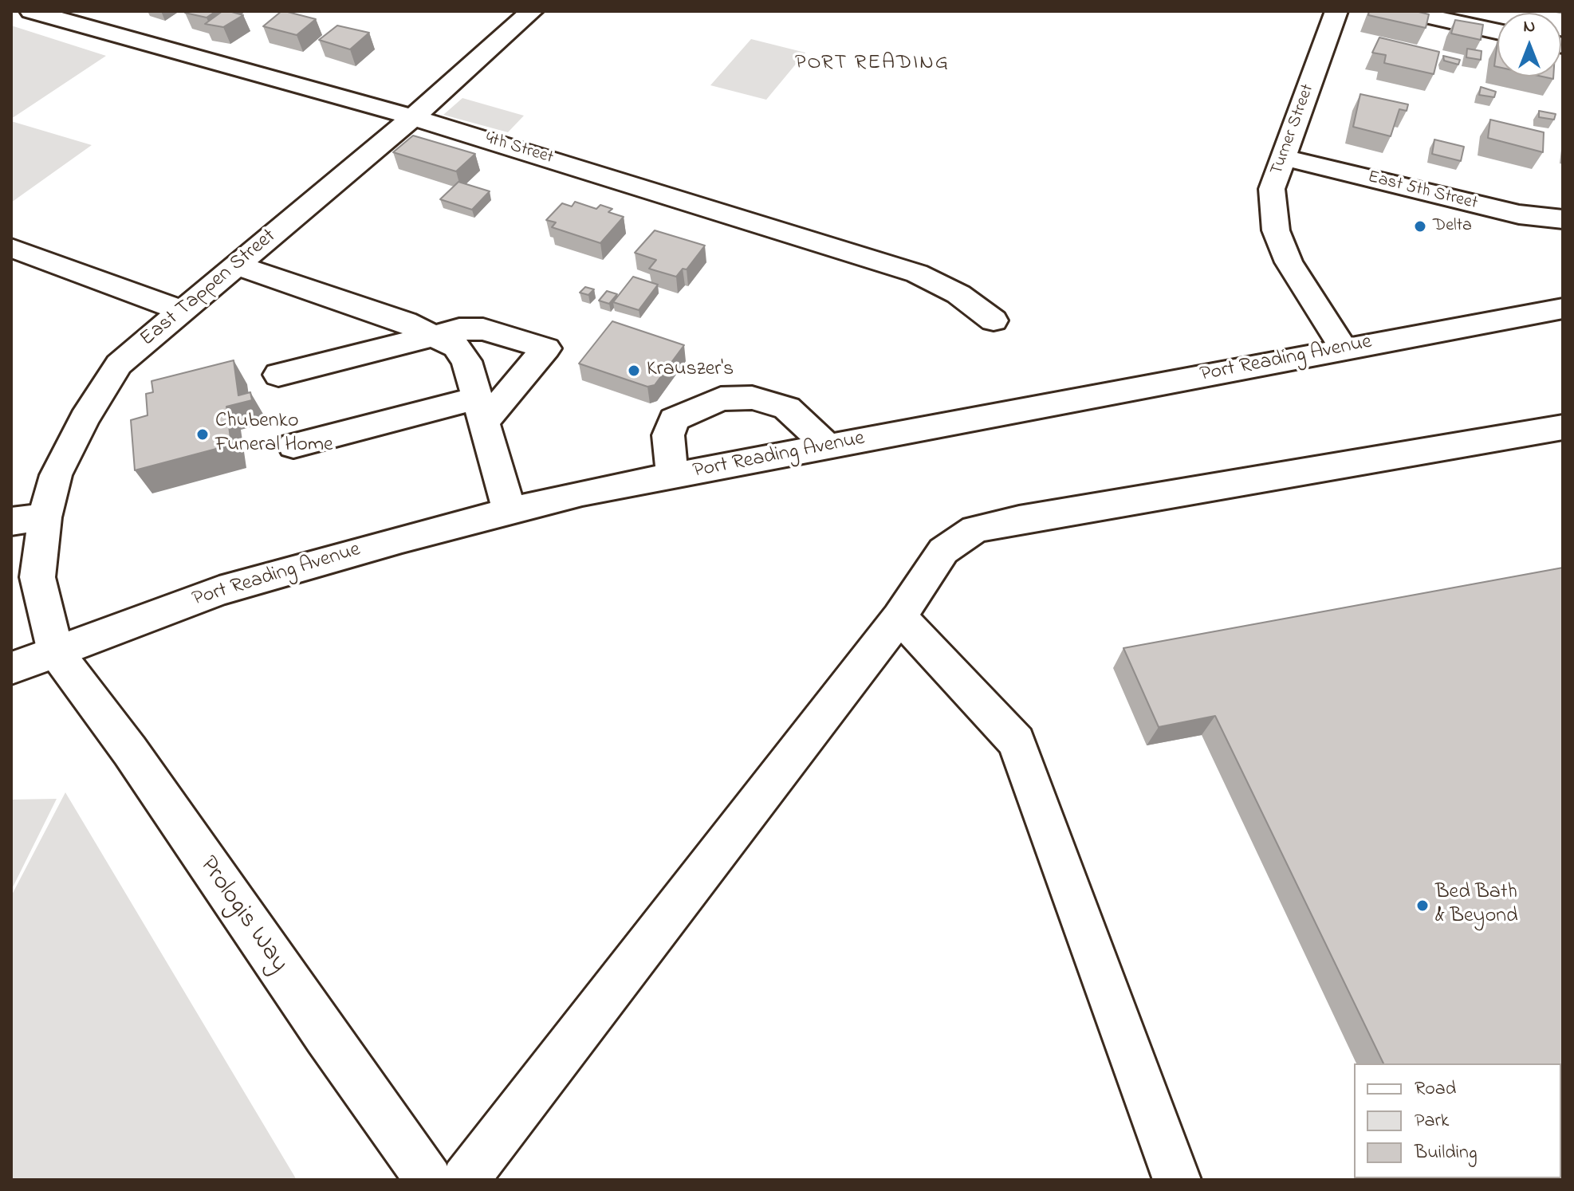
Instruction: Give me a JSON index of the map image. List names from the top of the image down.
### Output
{
  "streets": {
    "street": [
      "Turner Street",
      "4th Street",
      "East 5th Street",
      "East Tappen Street",
      "Port Reading Avenue",
      "Prologis Way"
    ]
  },
  "crossings": [
    ["Turner Street", "East 5th Street"],
    ["Turner Street", "Port Reading Avenue"],
    ["4th Street", "East Tappen Street"],
    ["East Tappen Street", "Port Reading Avenue"],
    ["East Tappen Street", "Prologis Way"],
    ["Port Reading Avenue", "Prologis Way"]
  ],
  "districts": ["PORT READING"],
  "places": [
    "Delta",
    "Krauszer's",
    "Chubenko Funeral Home",
    "Bed Bath & Beyond"
  ],
  "legend": ["Road", "Park", "Building"],
  "north": "top"
}
